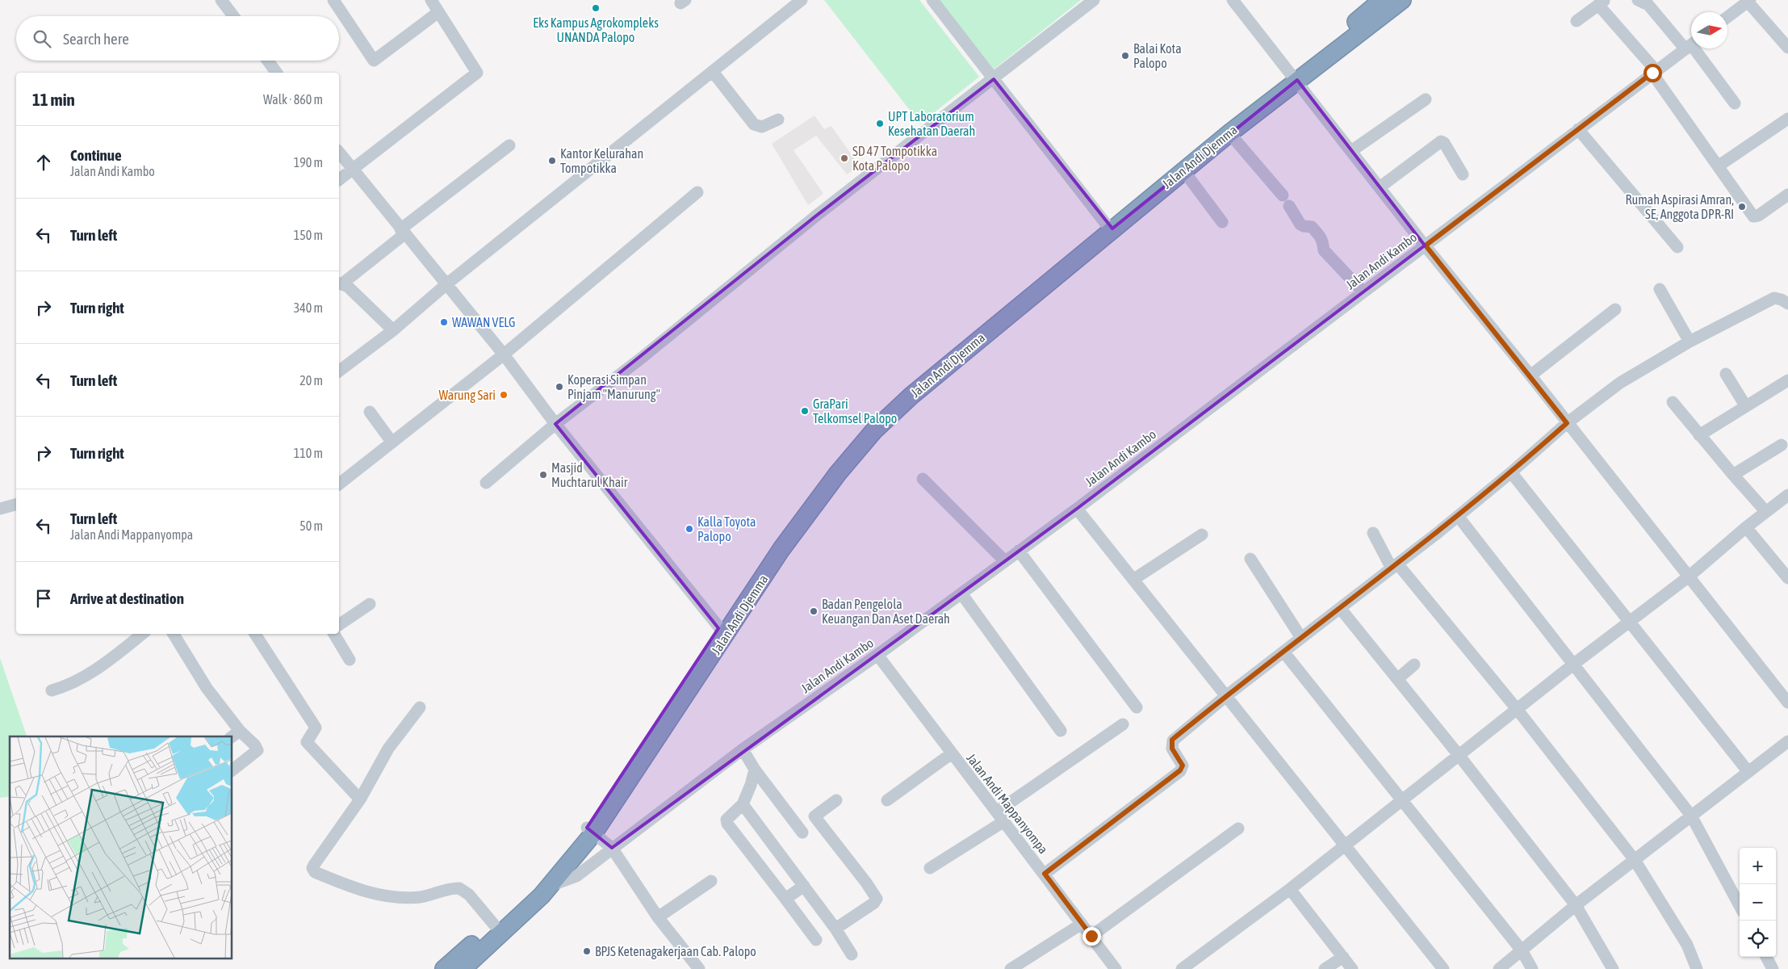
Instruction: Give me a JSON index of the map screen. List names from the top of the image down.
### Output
{
  "streets": {
    "highway": ["Jalan Andi Djemma"],
    "street": ["Jalan Andi Kambo", "Jalan Andi Mappanyompa"]
  },
  "crossings": [
    ["Jalan Andi Djemma", "Jalan Andi Kambo"],
    ["Jalan Andi Kambo", "Jalan Andi Mappanyompa"]
  ],
  "places": [
    "Eks Kampus Agrokompleks UNANDA Palopo",
    "Balai Kota Palopo",
    "UPT Laboratorium Kesehatan Daerah",
    "SD 47 Tompotikka Kota Palopo",
    "Kantor Kelurahan Tompotikka",
    "Rumah Aspirasi Amran, SE, Anggota DPR-RI",
    "WAWAN VELG",
    "Koperasi Simpan Pinjam \"Manurung\"",
    "Warung Sari",
    "GraPari Telkomsel Palopo",
    "Masjid Muchtarul Khair",
    "Kalla Toyota Palopo",
    "Badan Pengelola Keuangan Dan Aset Daerah",
    "BPJS Ketenagakerjaan Cab. Palopo"
  ],
  "north": "right",
  "page": {
    "search": "Search here",
    "heading": ["11 min", "Walk · 860 m"],
    "list": [
      ["Continue", "Jalan Andi Kambo", "190 m"],
      ["Turn left", "150 m"],
      ["Turn right", "340 m"],
      ["Turn left", "20 m"],
      ["Turn right", "110 m"],
      ["Turn left", "Jalan Andi Mappanyompa", "50 m"],
      "Arrive at destination"
    ],
    "map_buttons": ["+", "−"]
  }
}
